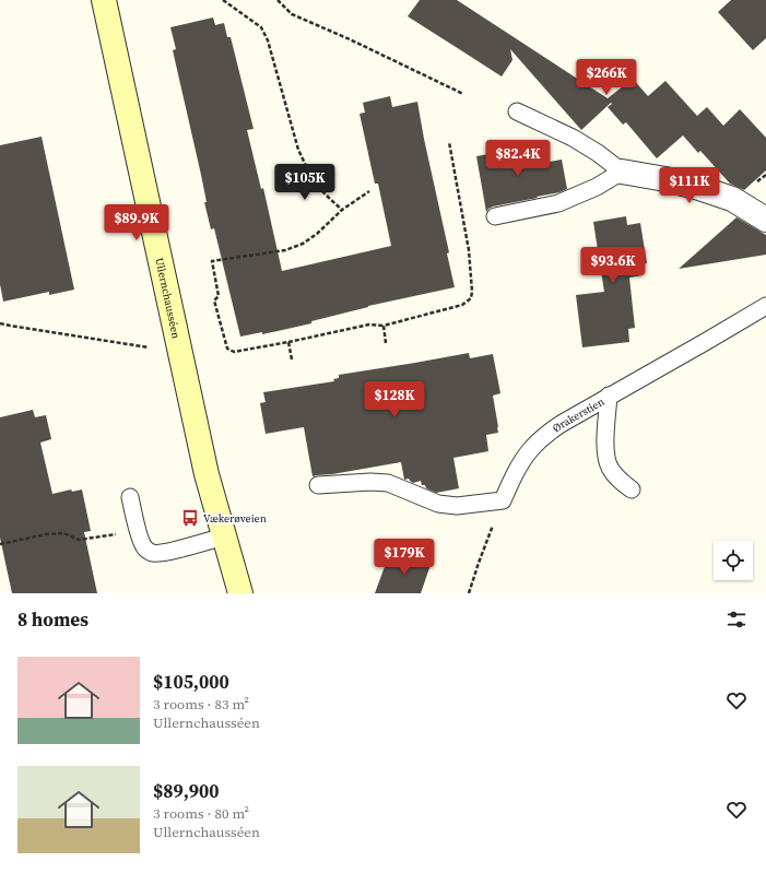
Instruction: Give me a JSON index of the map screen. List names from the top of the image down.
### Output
{
  "streets": {
    "main road": ["Ullernchausséen"],
    "lane": ["Ørakerstien"]
  },
  "places": {
    "bus stop": ["Vækerøveien"]
  },
  "page": {
    "price": [
      "$266K",
      "$82.4K",
      "$105K",
      "$111K",
      "$89.9K",
      "$93.6K",
      "$128K",
      "$179K"
    ],
    "heading": "8 homes",
    "list": [
      {
        "name": "$105,000",
        "note": "3 rooms · 83 m² · Ullernchausséen"
      },
      {
        "name": "$89,900",
        "note": "3 rooms · 80 m² · Ullernchausséen"
      }
    ]
  }
}
